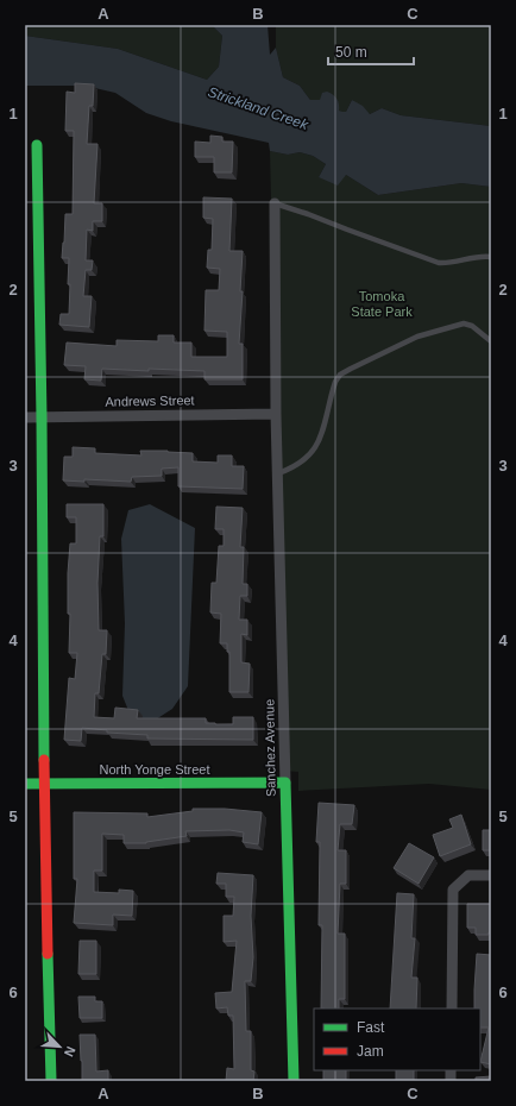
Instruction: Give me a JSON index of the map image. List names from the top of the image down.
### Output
{
  "streets": {
    "street": ["Andrews Street", "Sanchez Avenue", "North Yonge Street"]
  },
  "crossings": [
    ["Andrews Street", "Sanchez Avenue"],
    ["Sanchez Avenue", "North Yonge Street"]
  ],
  "water": ["Strickland Creek"],
  "parks": ["Tomoka State Park"],
  "legend": ["Fast", "Jam"],
  "scale_bar": "50 m",
  "north": "bottom right",
  "grid": {
    "columns": ["A", "B", "C"],
    "rows": [
      "1",
      "2",
      "3",
      "4",
      "5",
      "6"
    ]
  }
}
